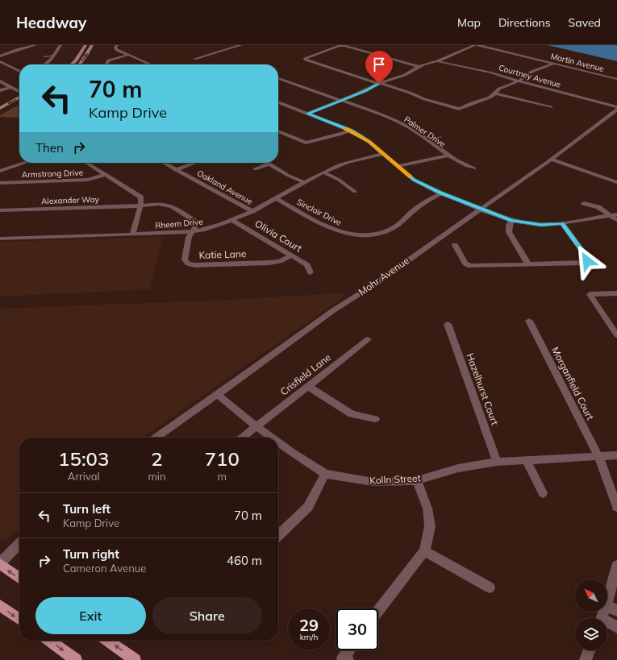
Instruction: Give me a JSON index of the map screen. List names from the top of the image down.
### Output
{
  "streets": {
    "street": [
      "Martin Avenue",
      "Courtney Avenue",
      "Palmer Drive",
      "Armstrong Drive",
      "Oakland Avenue",
      "Alexander Way",
      "Sinclair Drive",
      "Rheem Drive",
      "Olivia Court",
      "Katie Lane",
      "Mohr Avenue",
      "Crisfield Lane",
      "Morganfield Court",
      "Hazelhurst Court",
      "Kolln Street"
    ]
  },
  "crossings": [
    ["Courtney Avenue", "Mohr Avenue"],
    ["Oakland Avenue", "Rheem Drive"],
    ["Alexander Way", "Rheem Drive"],
    ["Alexander Way", "Katie Lane"],
    ["Sinclair Drive", "Rheem Drive"],
    ["Rheem Drive", "Olivia Court"],
    ["Rheem Drive", "Katie Lane"],
    ["Olivia Court", "Katie Lane"],
    ["Mohr Avenue", "Kolln Street"],
    ["Crisfield Lane", "Kolln Street"],
    ["Morganfield Court", "Kolln Street"],
    ["Hazelhurst Court", "Kolln Street"]
  ],
  "north": "top left",
  "page": {
    "header": "Headway",
    "nav": ["Map", "Directions", "Saved"],
    "turn": ["70 m", "Kamp Drive"],
    "then": "Then",
    "eta": [
      "15:03",
      "Arrival",
      "2",
      "min",
      "710",
      "m"
    ],
    "list": [
      {
        "name": "Turn left",
        "note": "Kamp Drive",
        "value": "70 m"
      },
      {
        "name": "Turn right",
        "note": "Cameron Avenue",
        "value": "460 m"
      }
    ],
    "buttons": ["Exit", "Share"],
    "speed": "29 km/h",
    "limit": "30"
  }
}
